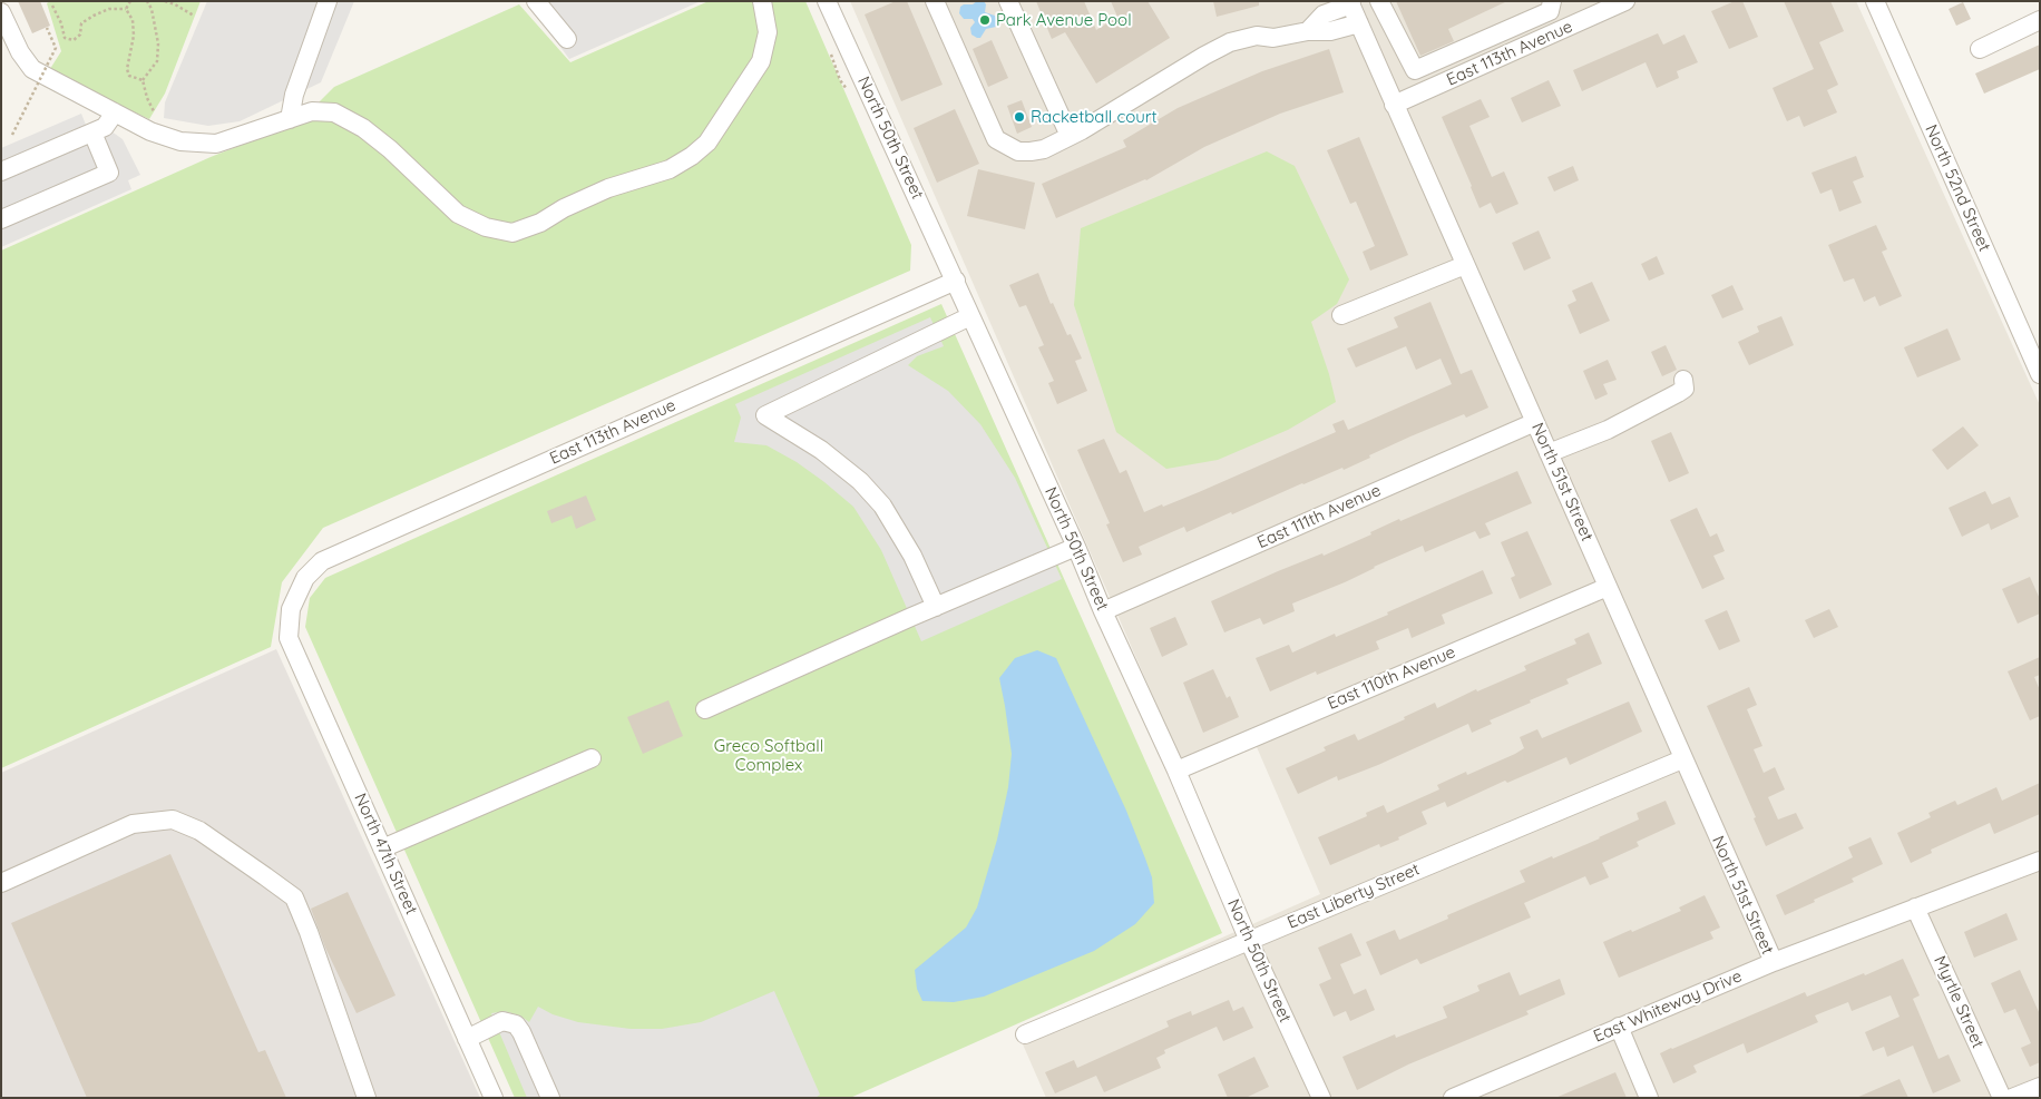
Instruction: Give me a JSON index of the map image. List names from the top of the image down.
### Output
{
  "streets": {
    "street": [
      "East 113th Avenue",
      "North 50th Street",
      "North 52nd Street",
      "North 51st Street",
      "East 111th Avenue",
      "East 110th Avenue",
      "North 47th Street",
      "East Liberty Street",
      "Myrtle Street",
      "East Whiteway Drive"
    ]
  },
  "crossings": [
    ["East 113th Avenue", "North 50th Street"],
    ["East 113th Avenue", "North 51st Street"],
    ["East 113th Avenue", "North 47th Street"],
    ["North 50th Street", "East 111th Avenue"],
    ["North 50th Street", "East 110th Avenue"],
    ["North 50th Street", "East Liberty Street"],
    ["North 51st Street", "East 111th Avenue"],
    ["North 51st Street", "East 110th Avenue"],
    ["North 51st Street", "East Liberty Street"],
    ["North 51st Street", "East Whiteway Drive"],
    ["Myrtle Street", "East Whiteway Drive"]
  ],
  "parks": ["Greco Softball Complex"],
  "places": ["Park Avenue Pool", "Racketball court"]
}
